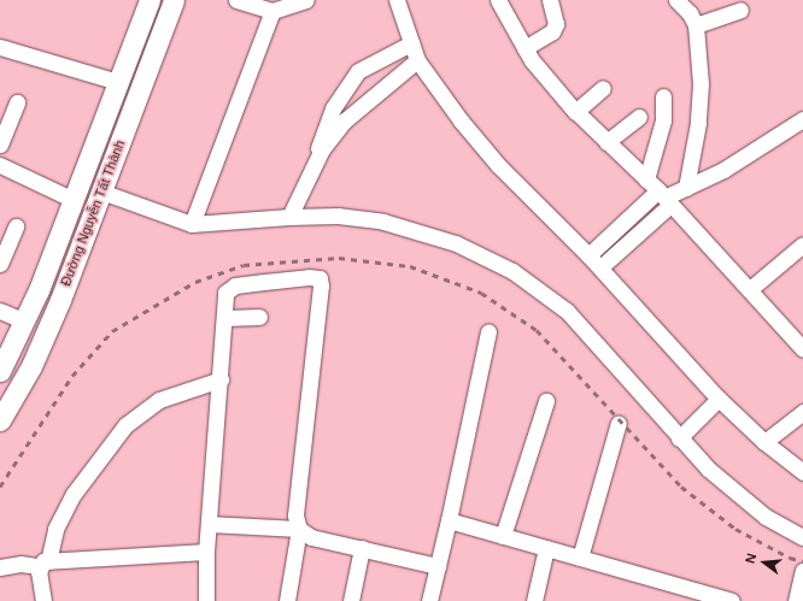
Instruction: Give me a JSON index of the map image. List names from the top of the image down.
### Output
{
  "streets": {
    "main road": ["Đường Nguyễn Tất Thành"]
  },
  "north": "left"
}
